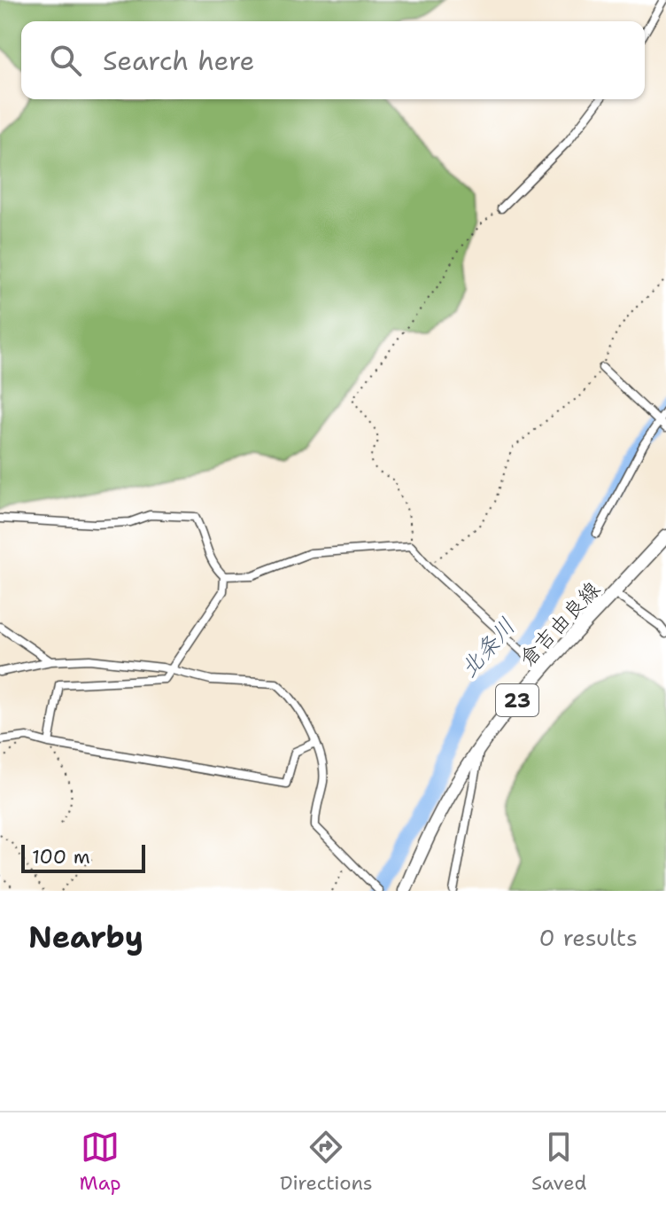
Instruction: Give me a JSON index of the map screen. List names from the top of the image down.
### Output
{
  "streets": {
    "main road": ["倉吉由良線", "23"]
  },
  "water": ["北条川"],
  "scale_bar": "100 m",
  "page": {
    "search": "Search here",
    "scale": "100 m",
    "heading": ["Nearby", "0 results"],
    "nav": ["Map", "Directions", "Saved"]
  }
}
